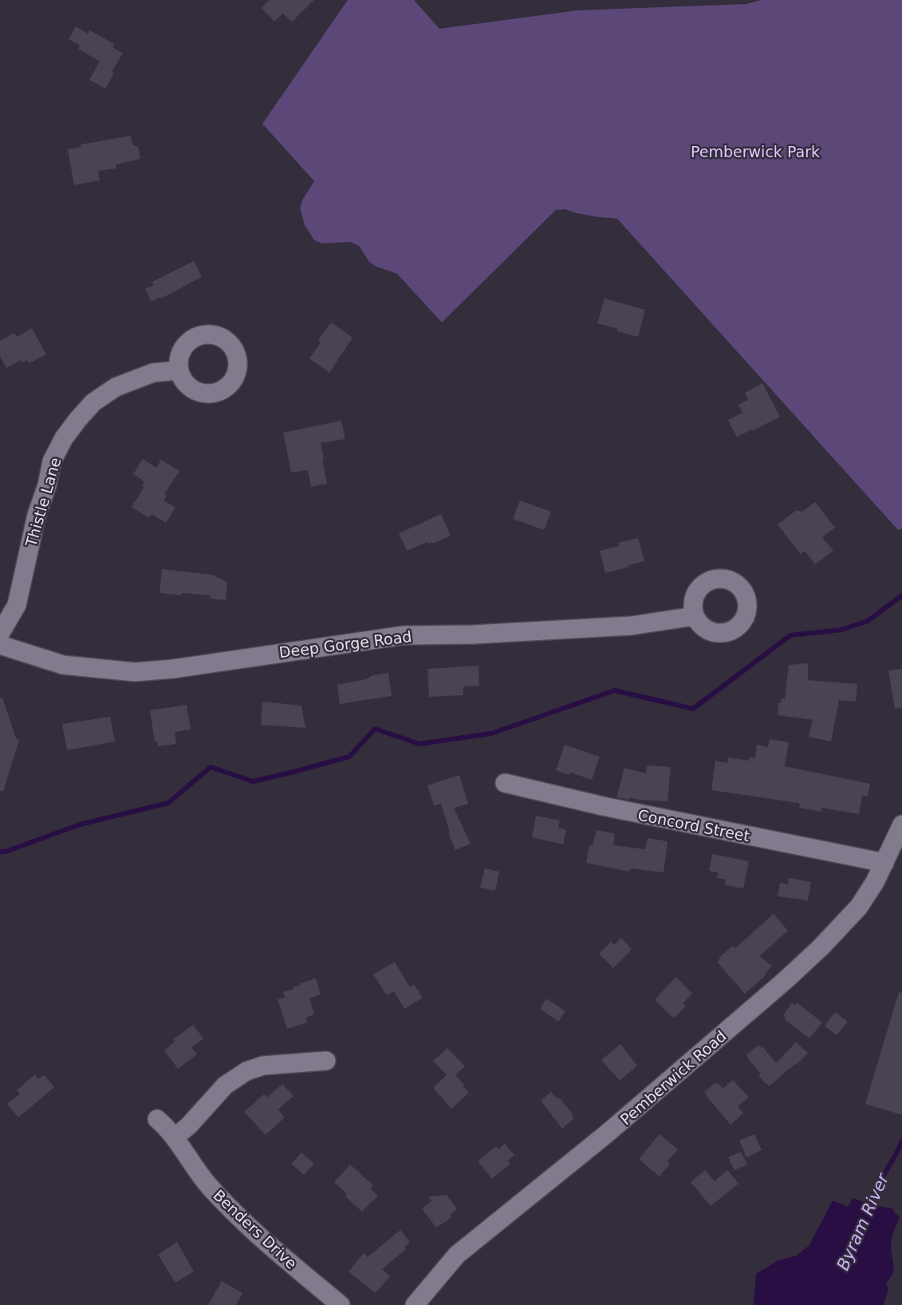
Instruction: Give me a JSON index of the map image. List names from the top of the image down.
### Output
{
  "streets": {
    "street": [
      "Thistle Lane",
      "Deep Gorge Road",
      "Concord Street",
      "Pemberwick Road",
      "Benders Drive"
    ]
  },
  "crossings": [
    ["Concord Street", "Pemberwick Road"]
  ],
  "water": ["Byram River"],
  "parks": ["Pemberwick Park"]
}
